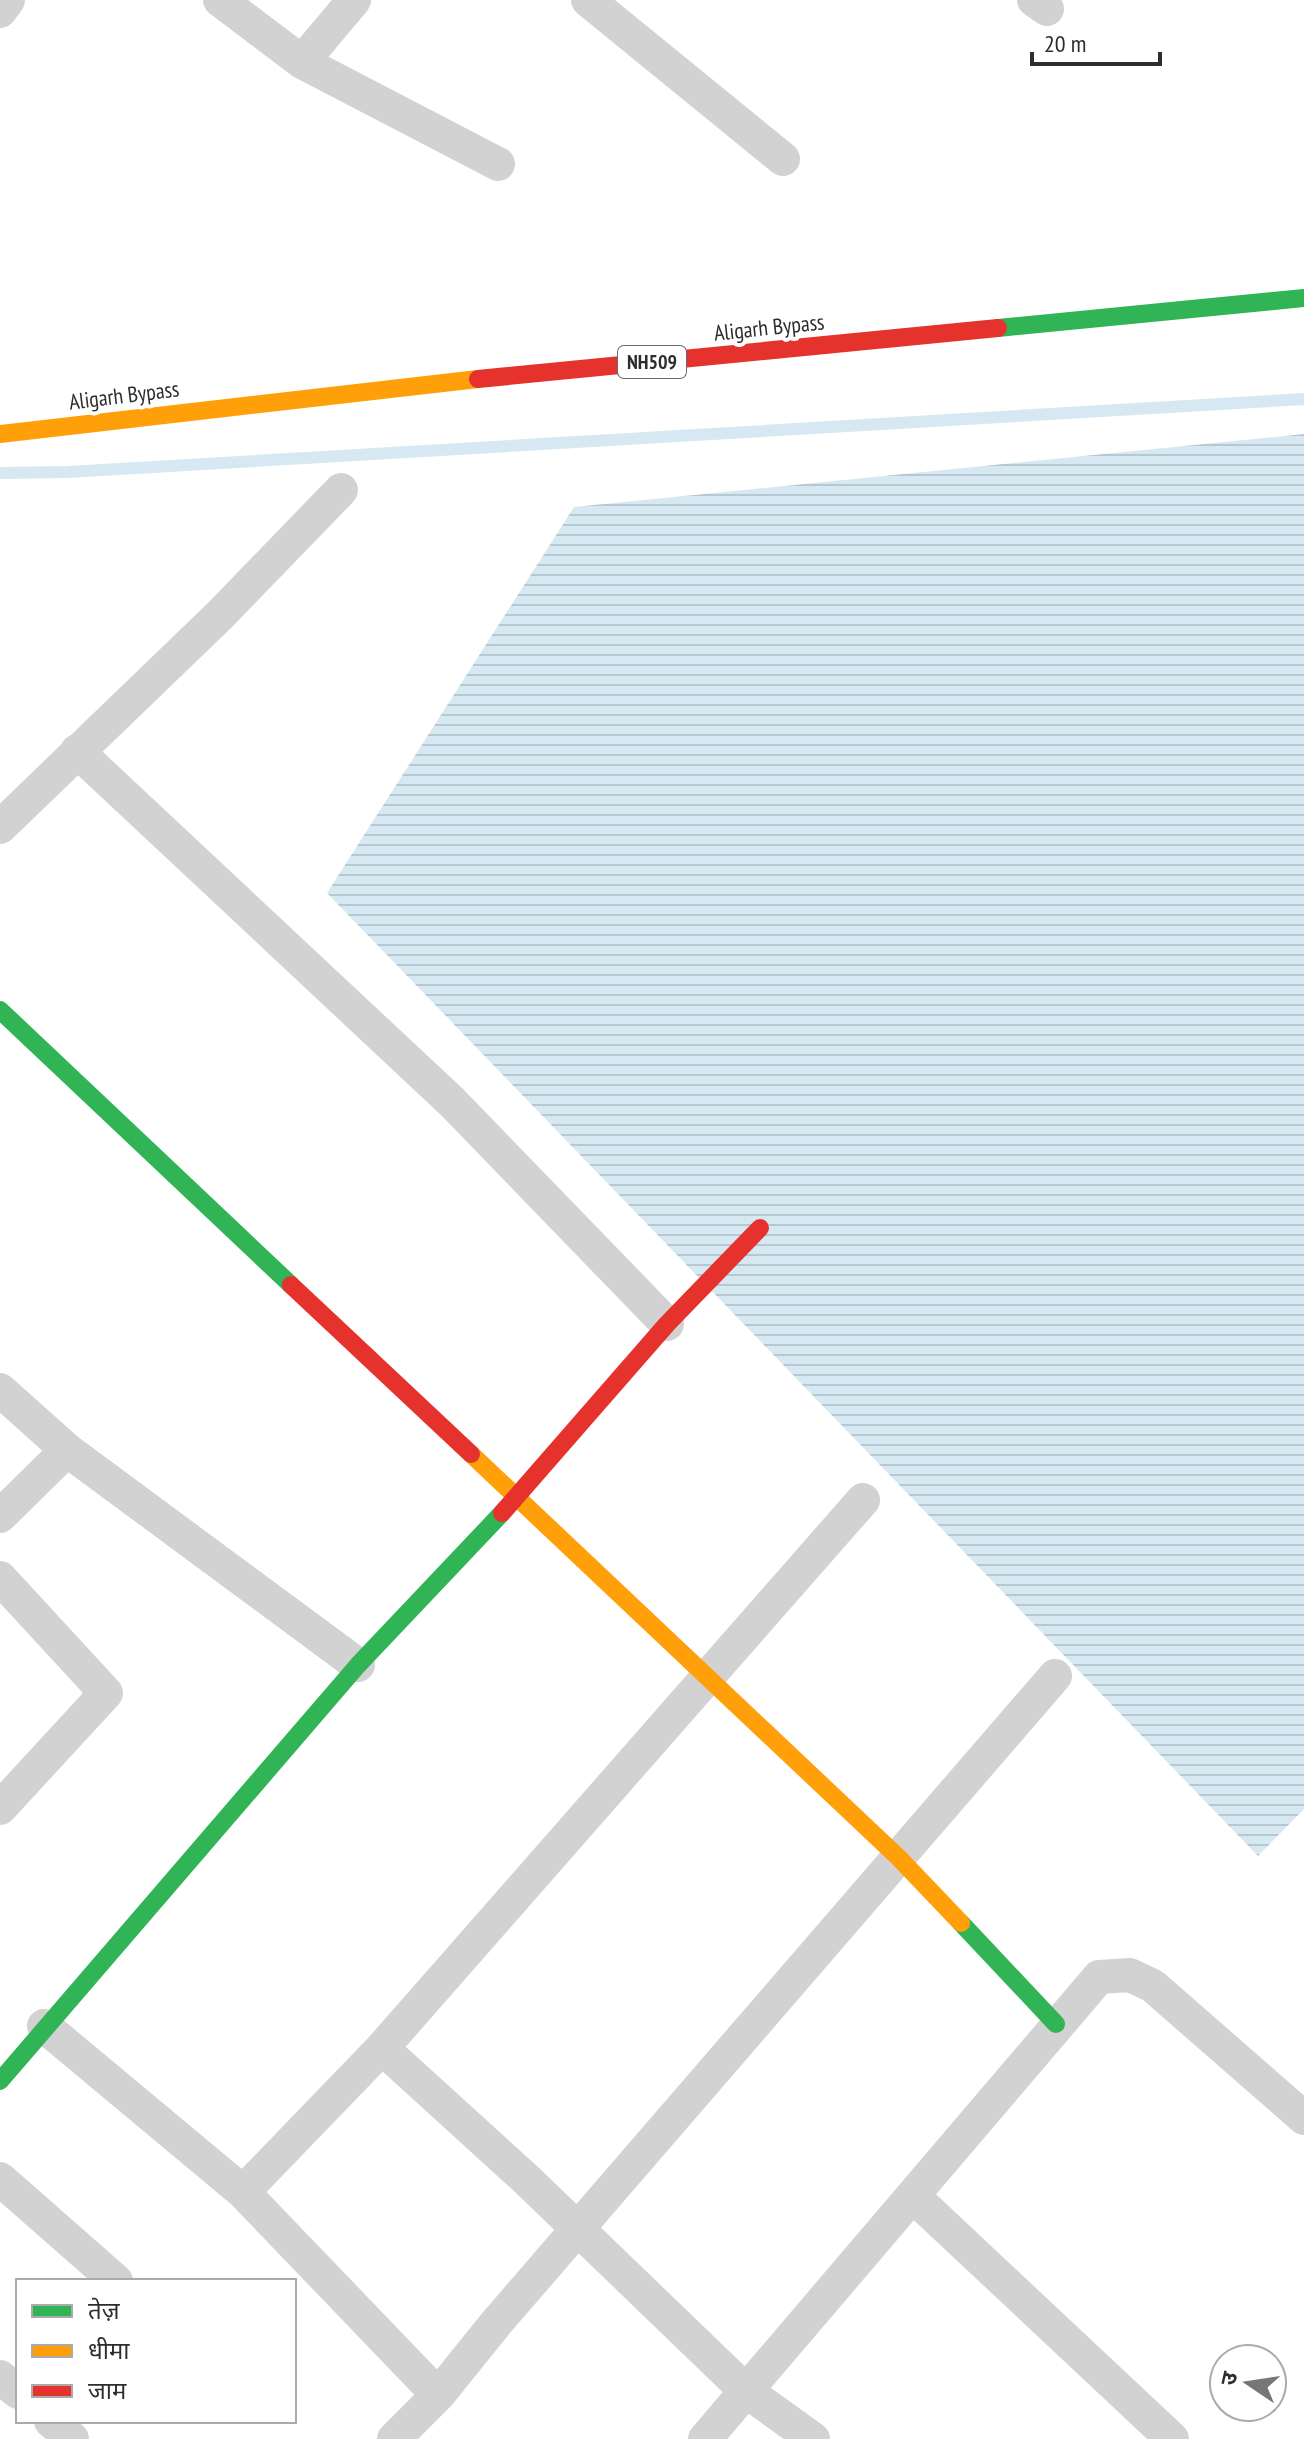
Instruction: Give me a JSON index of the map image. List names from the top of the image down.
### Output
{
  "streets": {
    "main road": ["Aligarh Bypass", "NH509"]
  },
  "legend": ["तेज़", "धीमा", "जाम"],
  "scale_bar": "20 m",
  "north": "left"
}
